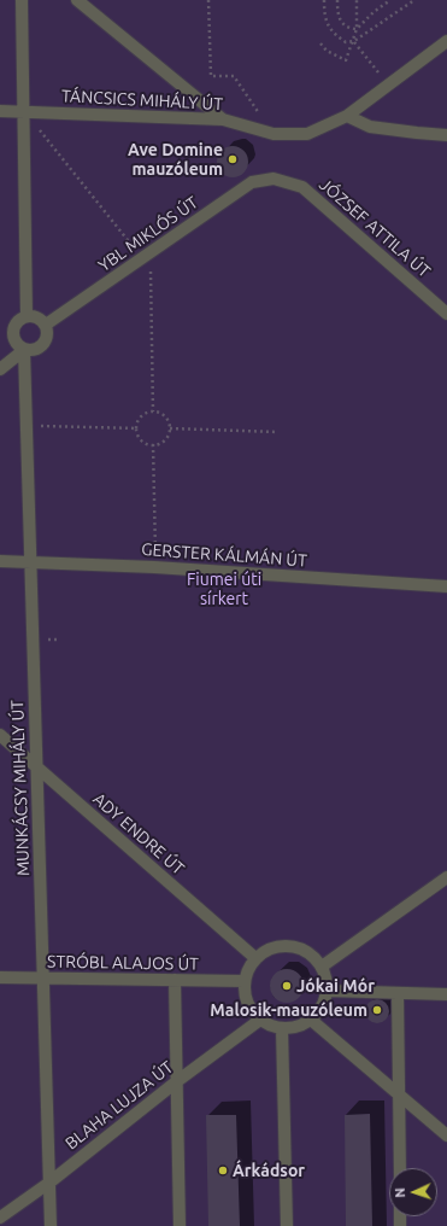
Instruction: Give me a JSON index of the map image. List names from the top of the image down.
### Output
{
  "streets": {
    "lane": [
      "TÁNCSICS MIHÁLY ÚT",
      "JÓZSEF ATTILA ÚT",
      "YBL MIKLÓS ÚT",
      "GERSTER KÁLMÁN ÚT",
      "MUNKÁCSY MIHÁLY ÚT",
      "ADY ENDRE ÚT",
      "STRÓBL ALAJOS ÚT",
      "BLAHA LUJZA ÚT"
    ]
  },
  "crossings": [
    ["JÓZSEF ATTILA ÚT", "YBL MIKLÓS ÚT"],
    ["YBL MIKLÓS ÚT", "MUNKÁCSY MIHÁLY ÚT"],
    ["GERSTER KÁLMÁN ÚT", "MUNKÁCSY MIHÁLY ÚT"],
    ["MUNKÁCSY MIHÁLY ÚT", "ADY ENDRE ÚT"],
    ["MUNKÁCSY MIHÁLY ÚT", "STRÓBL ALAJOS ÚT"],
    ["MUNKÁCSY MIHÁLY ÚT", "BLAHA LUJZA ÚT"],
    ["ADY ENDRE ÚT", "STRÓBL ALAJOS ÚT"],
    ["ADY ENDRE ÚT", "BLAHA LUJZA ÚT"],
    ["STRÓBL ALAJOS ÚT", "BLAHA LUJZA ÚT"]
  ],
  "parks": ["Fiumei úti sírkert"],
  "places": [
    "Ave Domine mauzóleum",
    "Jókai Mór",
    "Malosik-mauzóleum",
    "Árkádsor"
  ],
  "north": "left"
}
